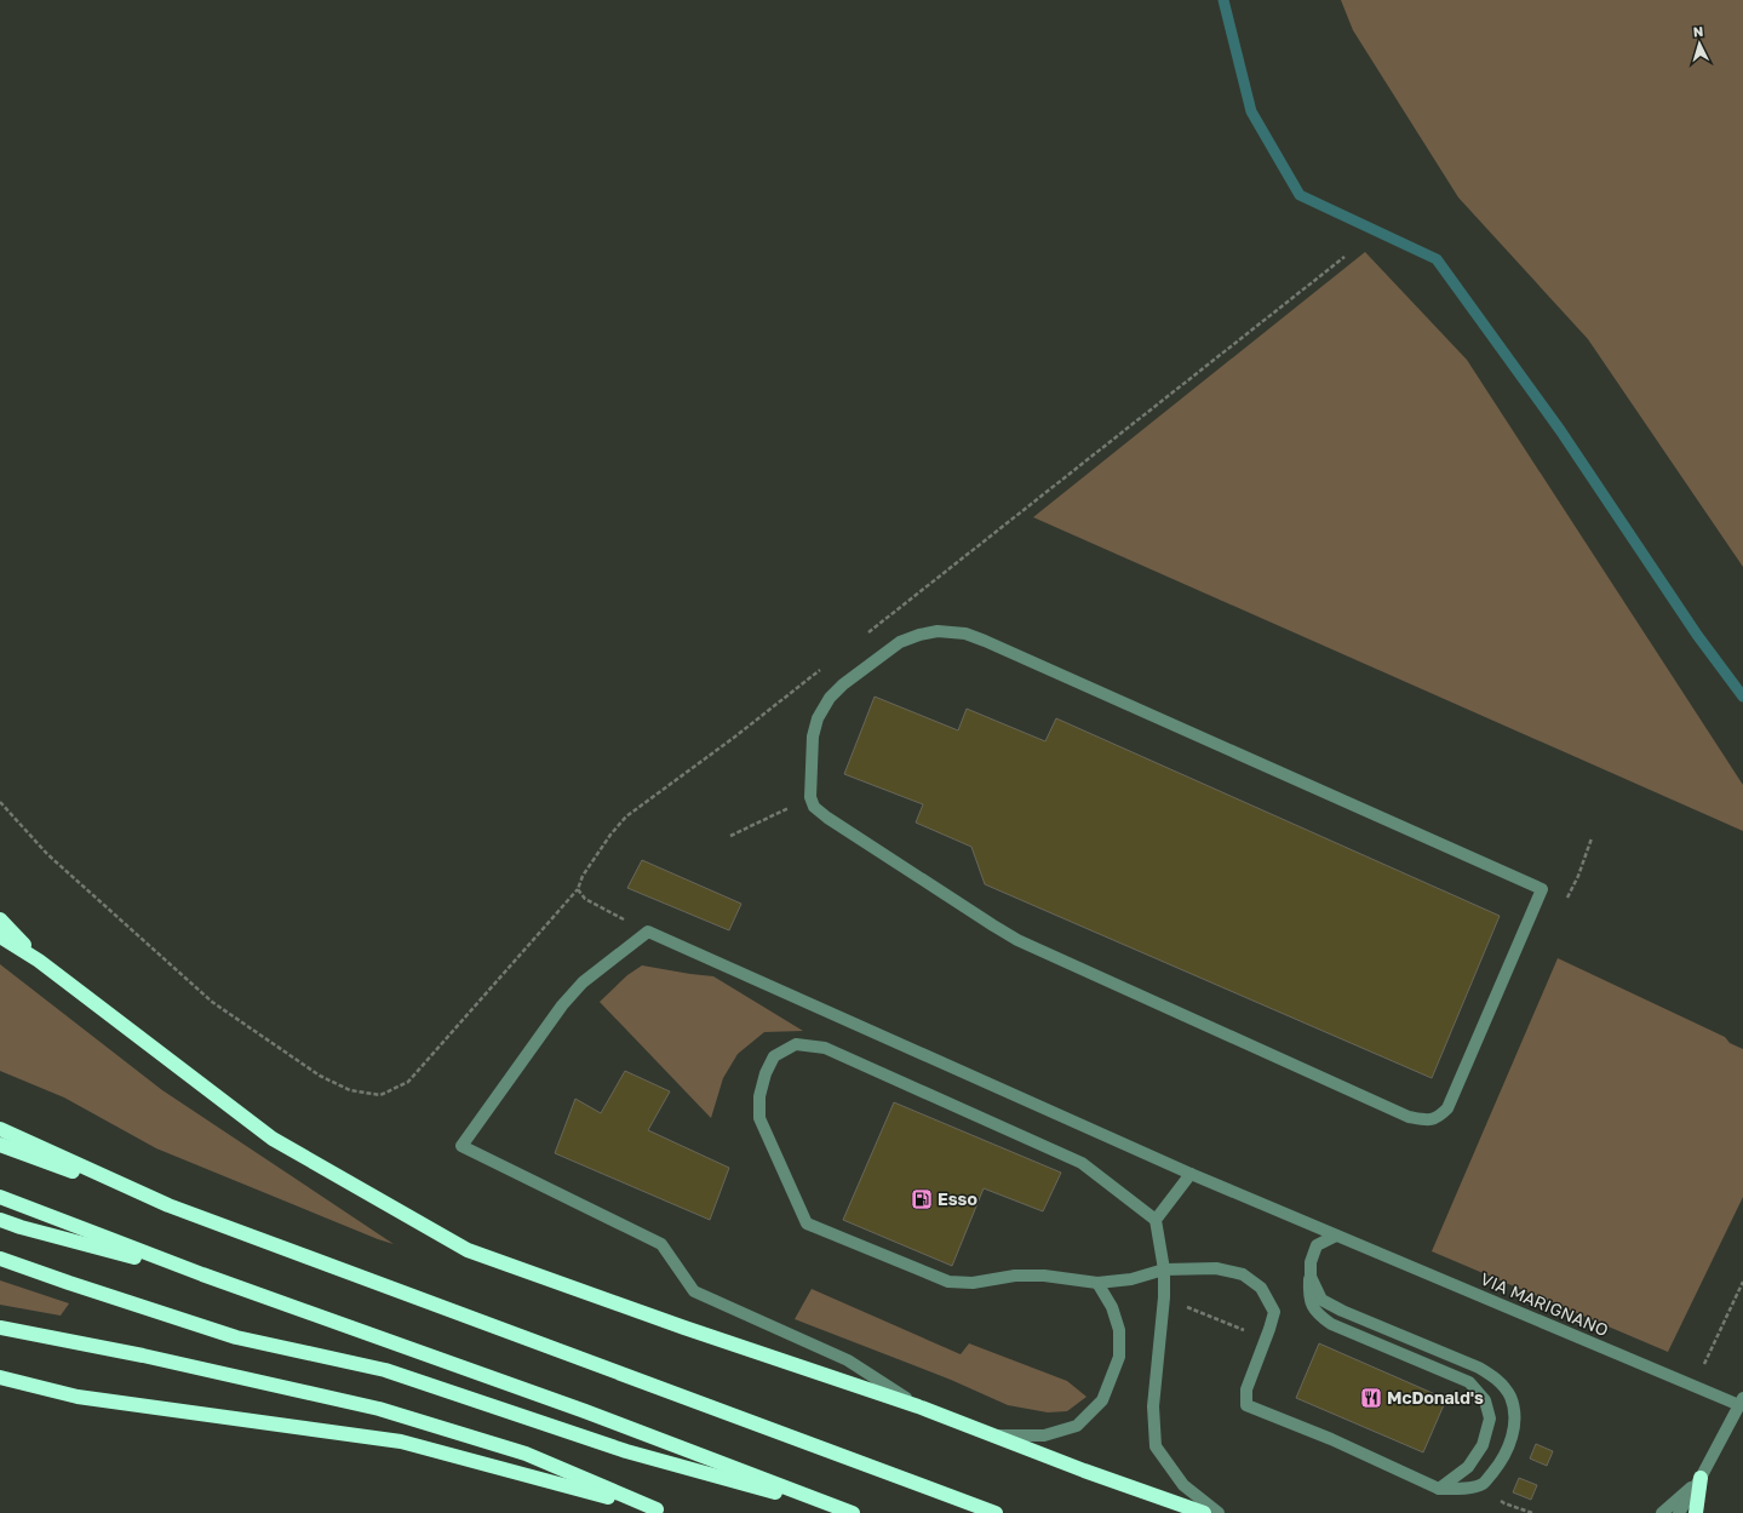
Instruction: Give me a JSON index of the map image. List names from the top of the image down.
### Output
{
  "streets": {
    "street": ["VIA MARIGNANO"]
  },
  "places": {
    "fuel station": ["Esso"],
    "restaurant": ["McDonald's"]
  },
  "north": "top"
}
